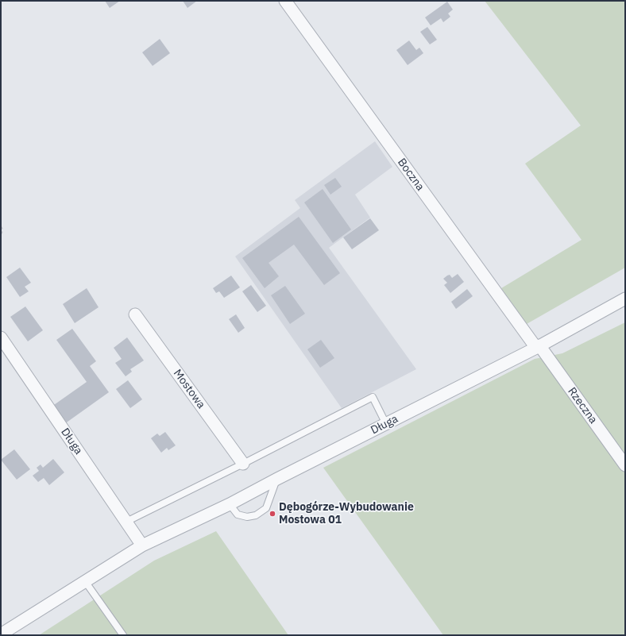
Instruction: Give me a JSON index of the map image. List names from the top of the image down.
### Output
{
  "streets": {
    "street": [
      "Boczna",
      "Mostowa",
      "Rzeczna",
      "Długa"
    ]
  },
  "crossings": [
    ["Boczna", "Rzeczna"],
    ["Boczna", "Długa"],
    ["Rzeczna", "Długa"]
  ],
  "places": ["Dębogórze-Wybudowanie Mostowa 01"]
}
